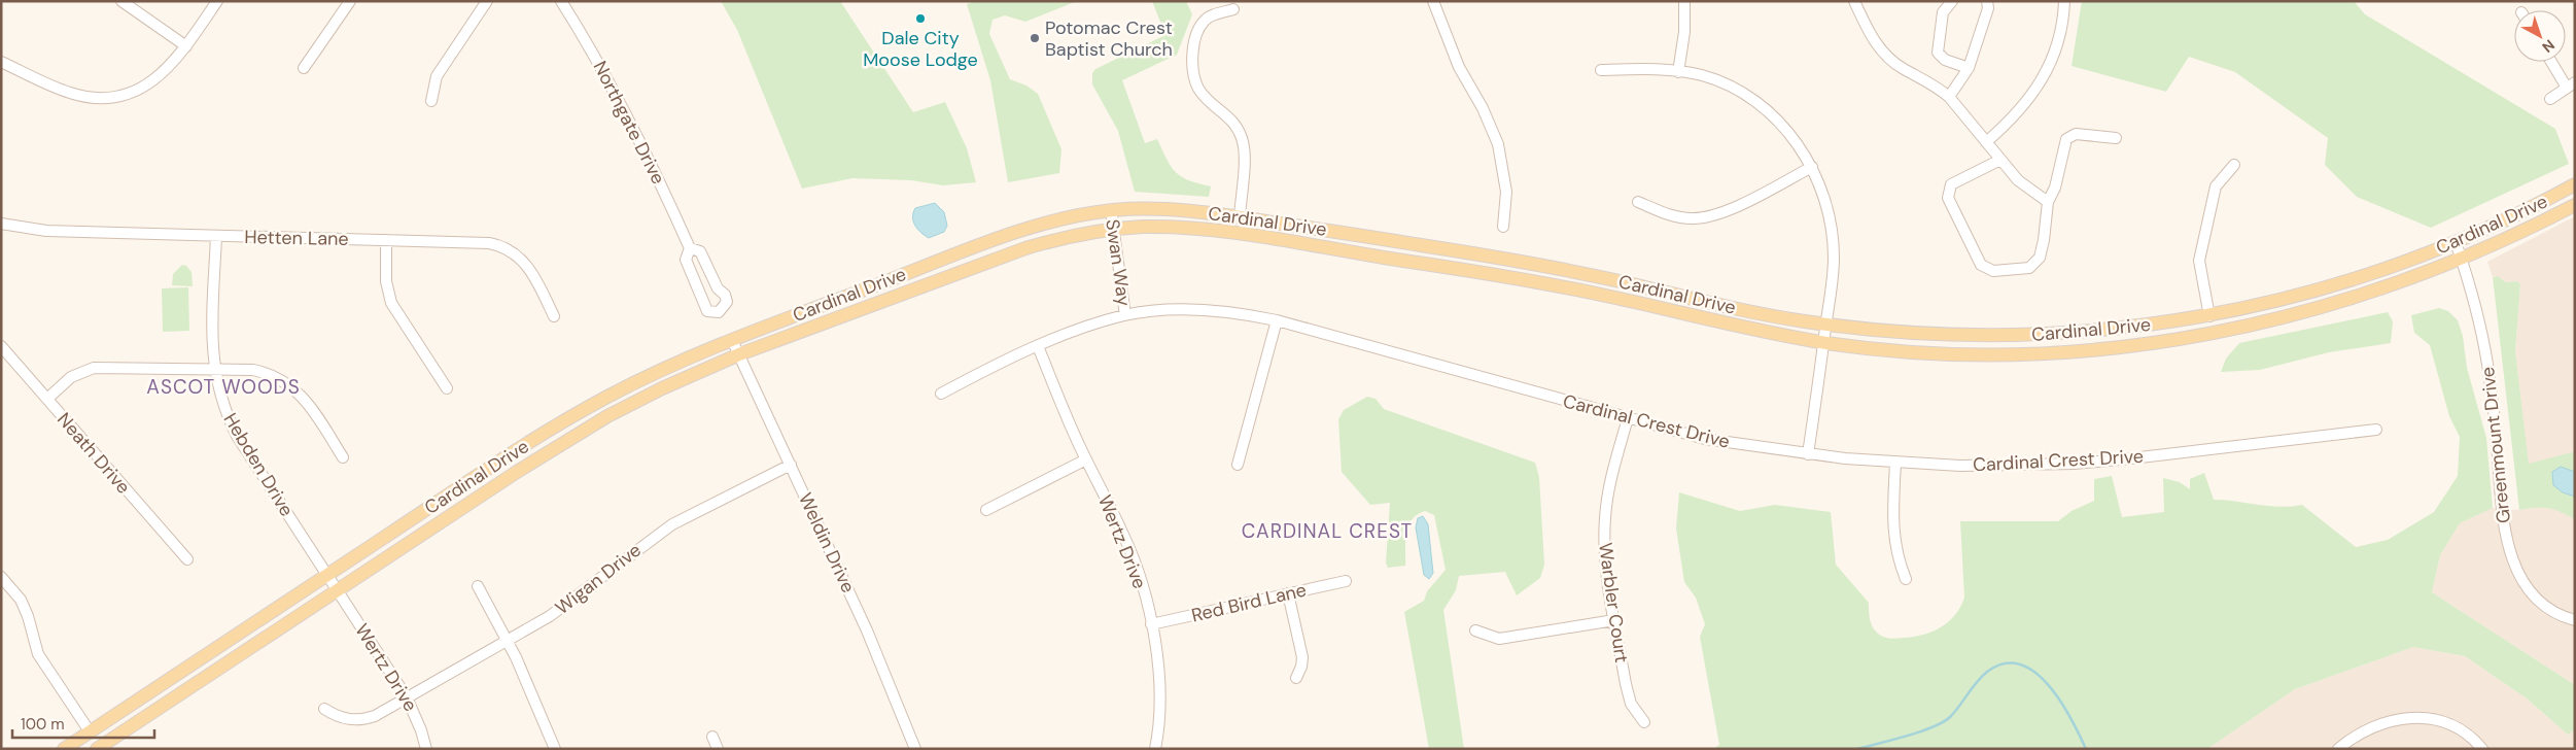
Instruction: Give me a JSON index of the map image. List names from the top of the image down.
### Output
{
  "streets": {
    "main road": ["Cardinal Drive"],
    "street": [
      "Northgate Drive",
      "Hetten Lane",
      "Swan Way",
      "Cardinal Crest Drive",
      "Greenmount Drive",
      "Neath Drive",
      "Hebden Drive",
      "Wertz Drive",
      "Weldin Drive",
      "Wigan Drive",
      "Red Bird Lane",
      "Warbler Court"
    ]
  },
  "crossings": [
    ["Cardinal Drive", "Swan Way"],
    ["Cardinal Drive", "Greenmount Drive"],
    ["Cardinal Drive", "Hebden Drive"],
    ["Cardinal Drive", "Wertz Drive"],
    ["Cardinal Drive", "Weldin Drive"],
    ["Hetten Lane", "Hebden Drive"],
    ["Swan Way", "Cardinal Crest Drive"],
    ["Cardinal Crest Drive", "Wertz Drive"],
    ["Cardinal Crest Drive", "Warbler Court"],
    ["Hebden Drive", "Wertz Drive"],
    ["Wertz Drive", "Wigan Drive"],
    ["Wertz Drive", "Red Bird Lane"],
    ["Weldin Drive", "Wigan Drive"]
  ],
  "districts": ["ASCOT WOODS", "CARDINAL CREST"],
  "places": ["Dale City Moose Lodge", "Potomac Crest Baptist Church"],
  "scale_bar": "100 m",
  "north": "bottom right"
}
